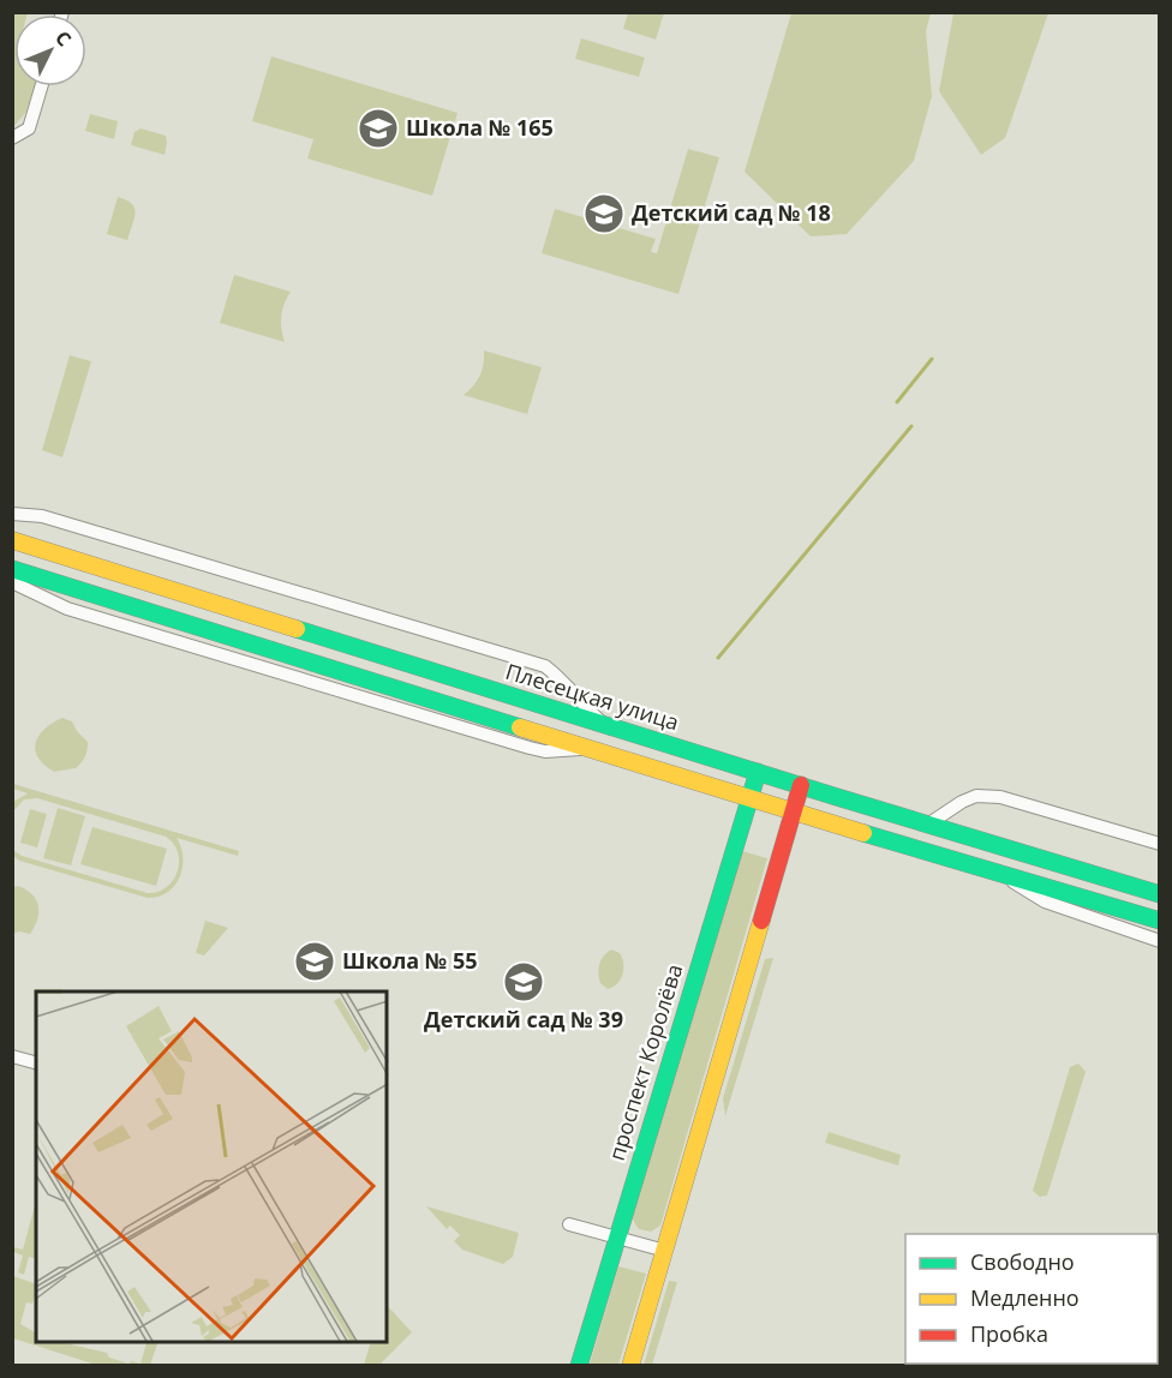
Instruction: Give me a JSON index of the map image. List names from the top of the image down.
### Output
{
  "streets": {
    "main road": ["Плесецкая улица", "проспект Королёва"]
  },
  "crossings": [
    ["Плесецкая улица", "проспект Королёва"]
  ],
  "places": {
    "school or university": [
      "Школа № 165",
      "Детский сад № 18",
      "Школа № 55",
      "Детский сад № 39"
    ]
  },
  "legend": ["Свободно", "Медленно", "Пробка"],
  "north": "top right"
}
